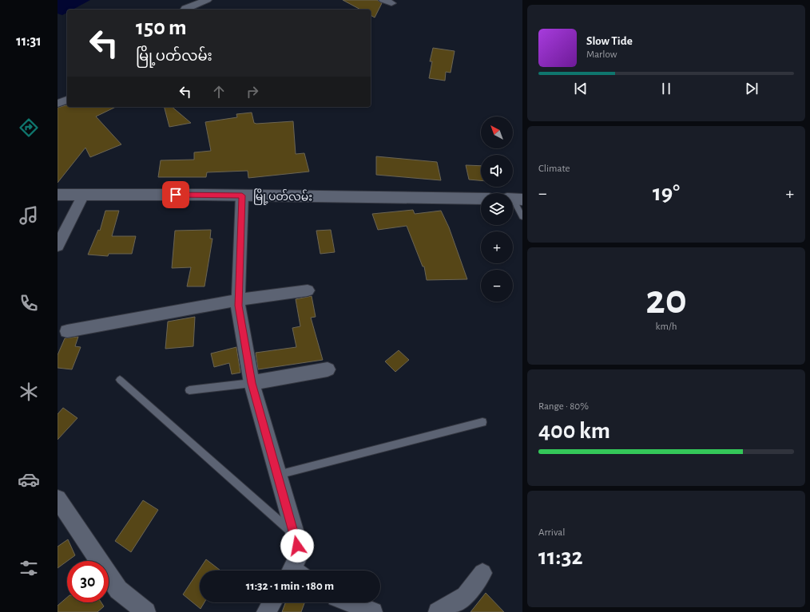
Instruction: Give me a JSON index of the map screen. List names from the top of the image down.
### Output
{
  "streets": {
    "main road": ["မြို့ပတ်လမ်း"]
  },
  "north": "top left",
  "page": {
    "tabs": "11:31",
    "turn": ["150 m", "မြို့ပတ်လမ်း"],
    "song": ["Slow Tide", "Marlow"],
    "map_buttons": ["+", "−"],
    "tile": [
      "Climate",
      ["20", "km/h"],
      ["Range · 80%", "400 km"],
      ["Arrival", "11:32"]
    ],
    "heat": ["−", "19°", "+"],
    "limit": "30",
    "trip": "11:32 · 1 min · 180 m"
  }
}
